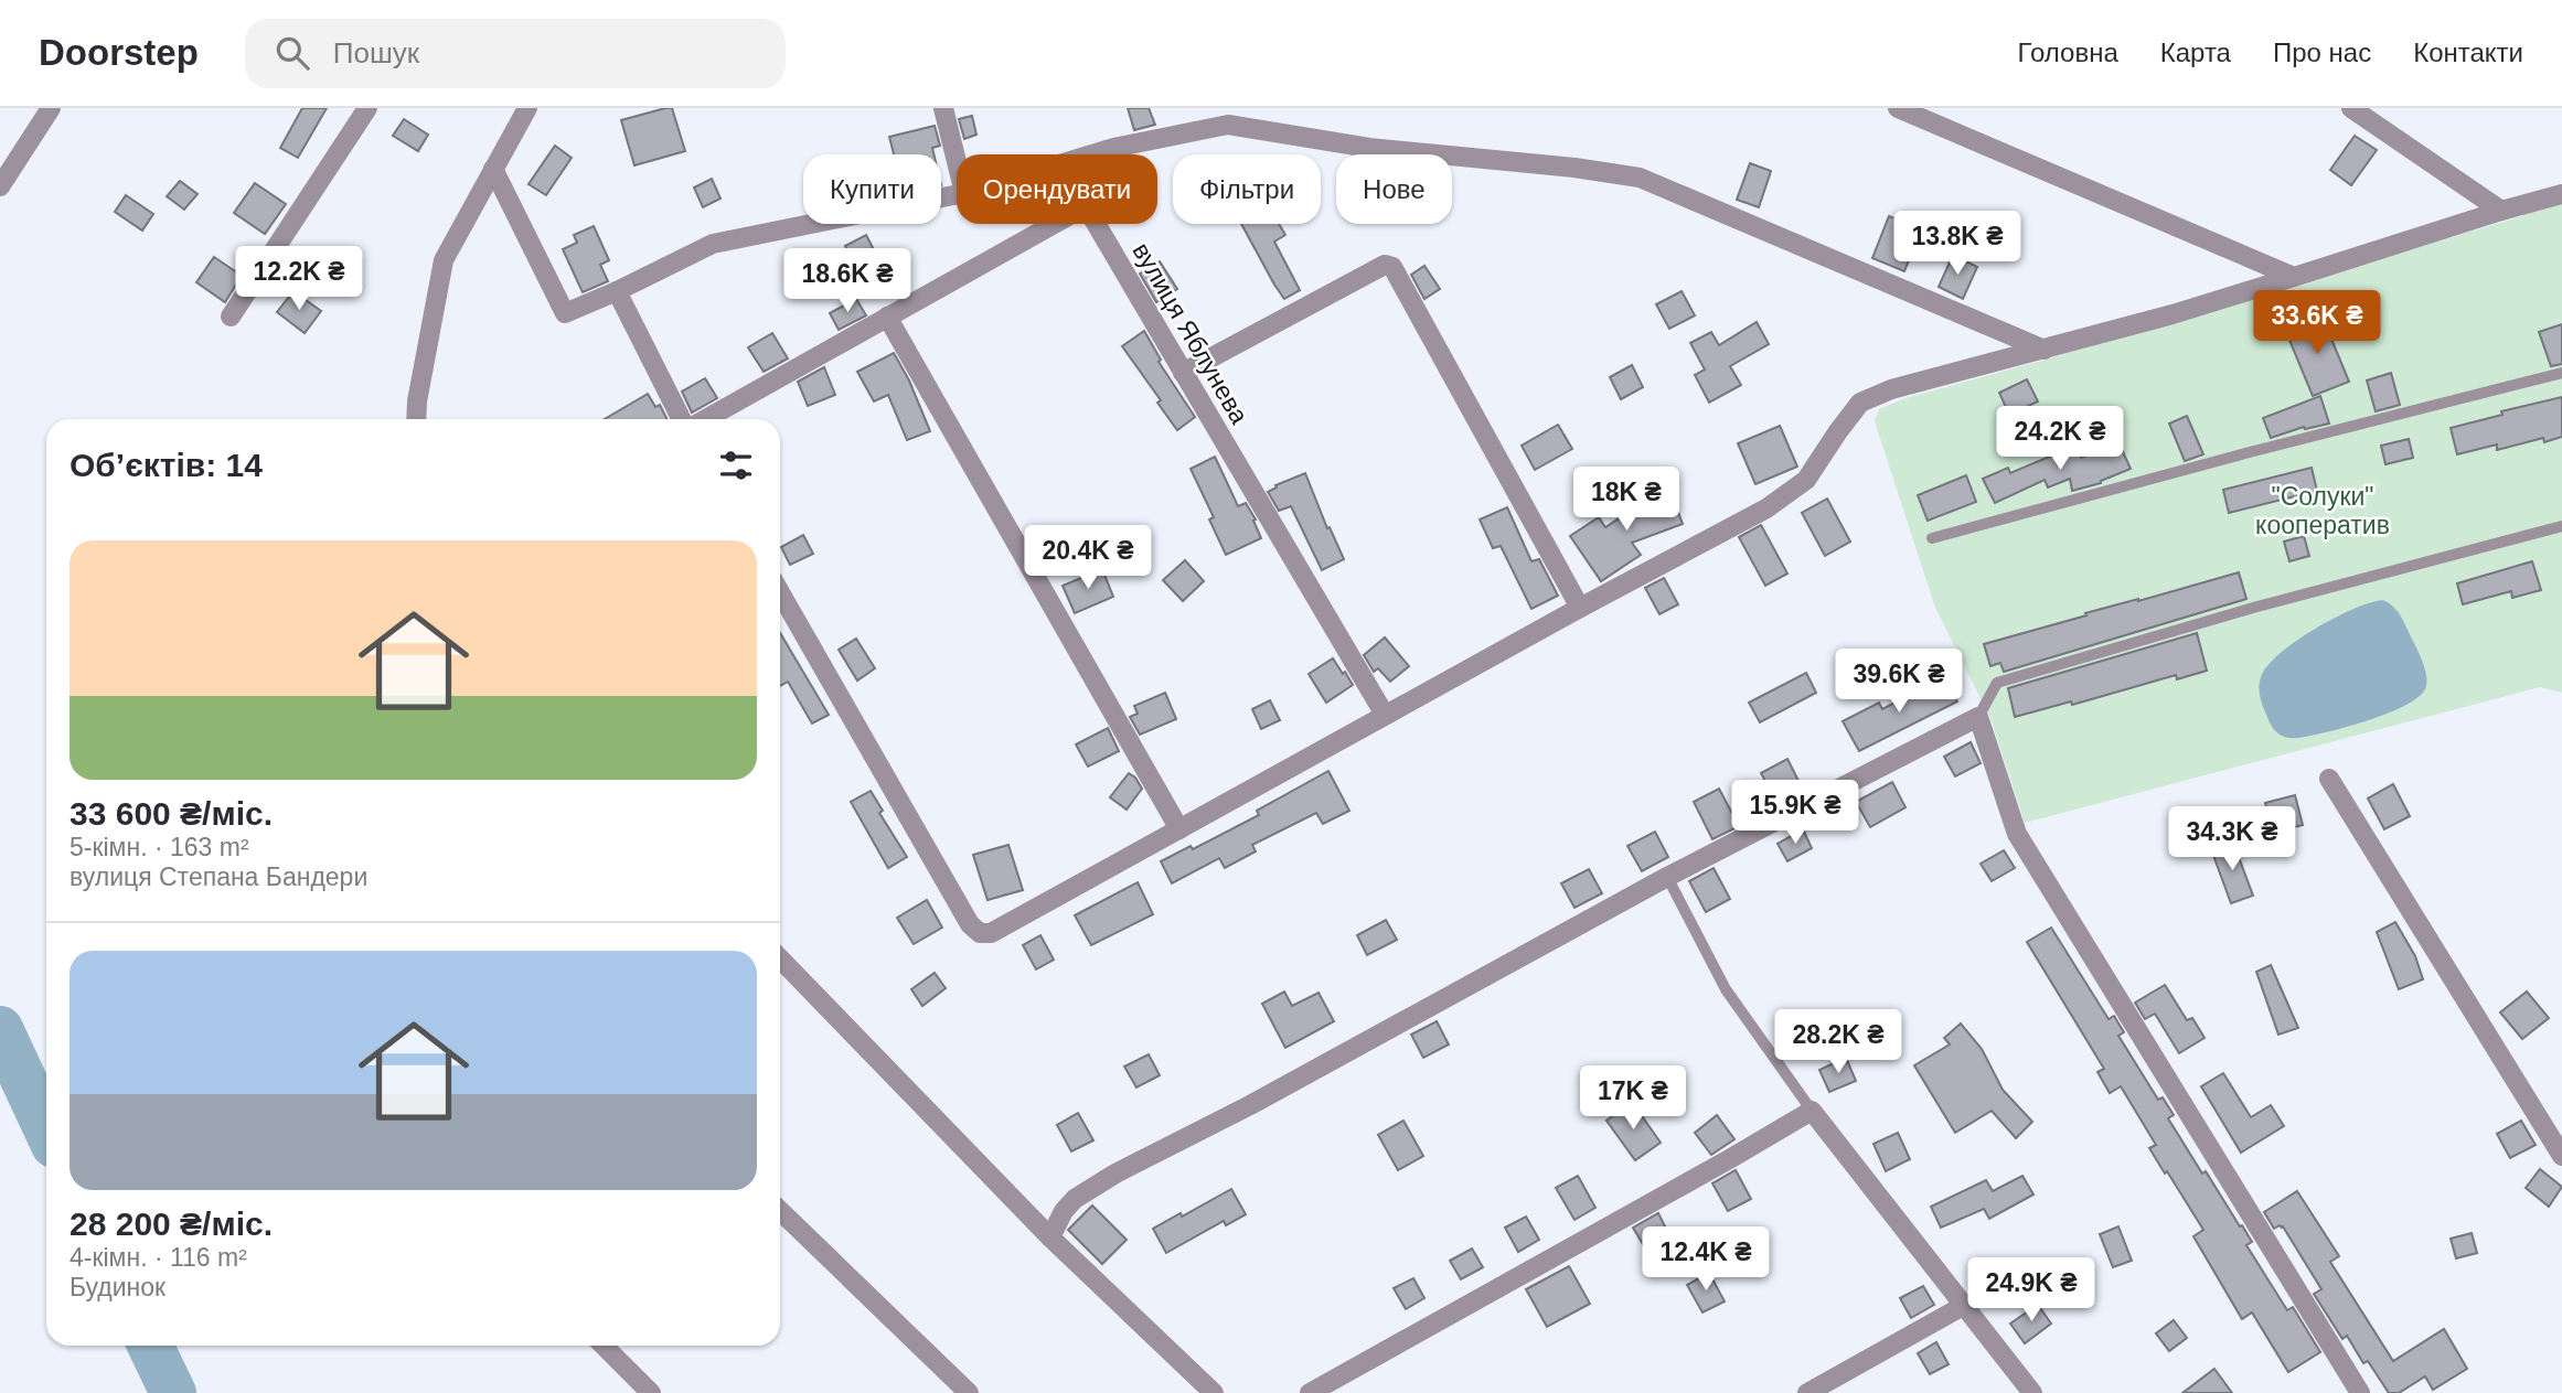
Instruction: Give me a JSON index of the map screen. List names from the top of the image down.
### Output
{
  "streets": {
    "street": ["вулиця Яблунева"]
  },
  "parks": ["\"Солуки\" кооператив"],
  "page": {
    "header": "Doorstep",
    "search": "Пошук",
    "nav": [
      "Головна",
      "Карта",
      "Про нас",
      "Контакти"
    ],
    "chip": [
      "Купити",
      "Орендувати",
      "Фільтри",
      "Нове"
    ],
    "price": [
      "13.8K ₴",
      "12.2K ₴",
      "18.6K ₴",
      "33.6K ₴",
      "24.2K ₴",
      "18K ₴",
      "20.4K ₴",
      "39.6K ₴",
      "15.9K ₴",
      "34.3K ₴",
      "28.2K ₴",
      "17K ₴",
      "12.4K ₴",
      "24.9K ₴"
    ],
    "heading": "Об’єктів: 14",
    "list": [
      {
        "name": "33 600 ₴/міс.",
        "note": "5-кімн. · 163 m² · вулиця Степана Бандери"
      },
      {
        "name": "28 200 ₴/міс.",
        "note": "4-кімн. · 116 m² · Будинок"
      }
    ]
  }
}
